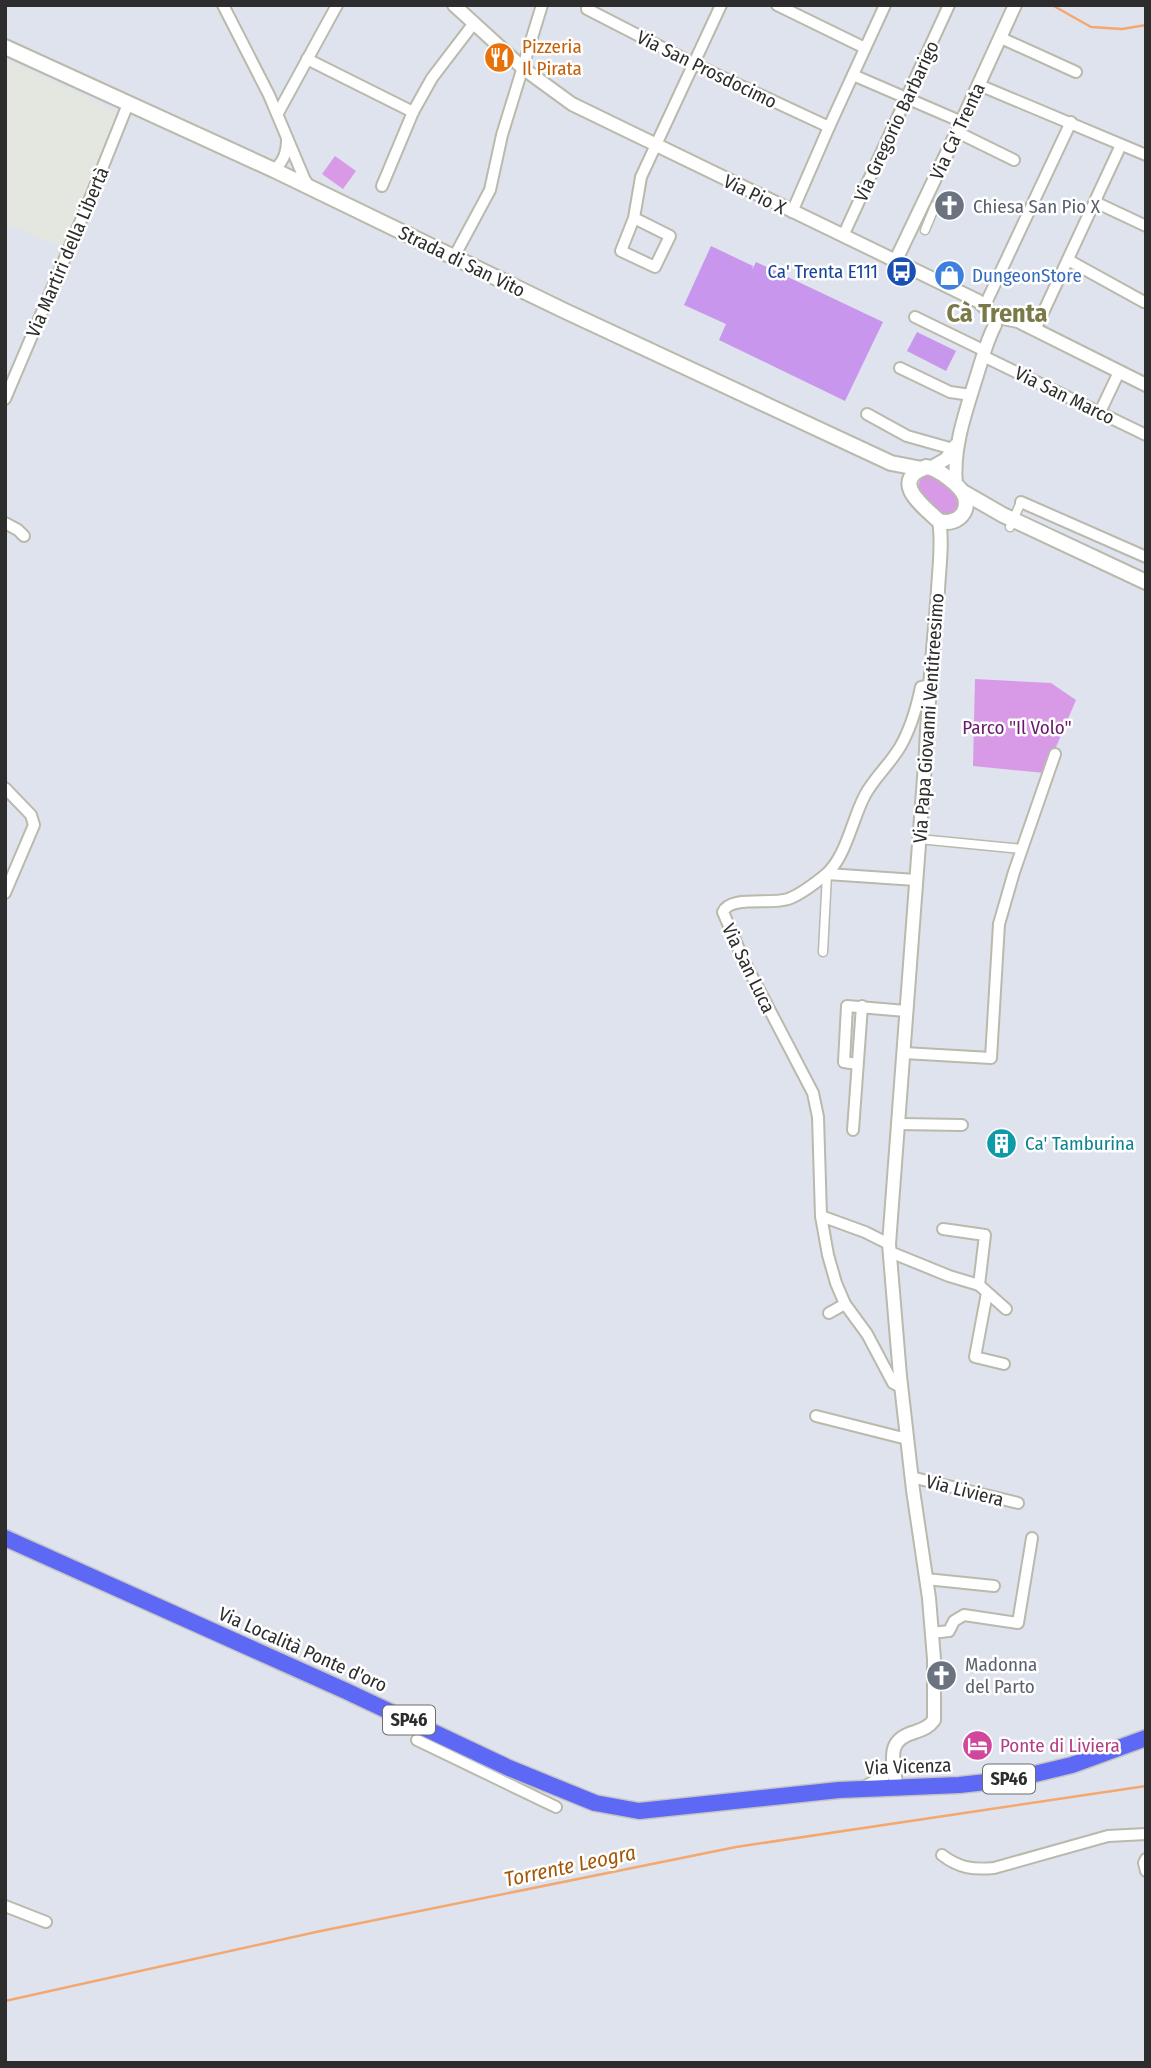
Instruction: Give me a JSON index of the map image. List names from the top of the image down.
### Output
{
  "streets": {
    "main road": [
      "Strada di San Vito",
      "Via Papa Giovanni Ventitreesimo",
      "Via Località Ponte d'oro",
      "SP46",
      "Via Vicenza"
    ],
    "street": [
      "Via San Prosdocimo",
      "Via Gregorio Barbarigo",
      "Via Ca' Trenta",
      "Via Pio X",
      "Via Martiri della Libertà",
      "Via San Marco",
      "Via San Luca",
      "Via Liviera"
    ]
  },
  "crossings": [
    ["Via Gregorio Barbarigo", "Via Pio X"],
    ["Via Ca' Trenta", "Via Pio X"],
    ["Via Pio X", "Via Papa Giovanni Ventitreesimo"],
    ["Via Martiri della Libertà", "Strada di San Vito"],
    ["Strada di San Vito", "Via Papa Giovanni Ventitreesimo"],
    ["Via San Marco", "Via Papa Giovanni Ventitreesimo"],
    ["Via Papa Giovanni Ventitreesimo", "Via San Luca"],
    ["Via Papa Giovanni Ventitreesimo", "Via Liviera"],
    ["Via San Luca", "Via Liviera"],
    ["Via Liviera", "Via Vicenza"],
    ["Via Località Ponte d'oro", "Via Vicenza"]
  ],
  "districts": ["Cà Trenta"],
  "water": ["Torrente Leogra"],
  "parks": ["Parco \"Il Volo\""],
  "places": {
    "restaurant": ["Pizzeria Il Pirata"],
    "church": ["Chiesa San Pio X", "Madonna del Parto"],
    "bus stop": ["Ca' Trenta E111"],
    "shop": ["DungeonStore"],
    "building": ["Ca' Tamburina"],
    "hotel": ["Ponte di Liviera"]
  }
}
